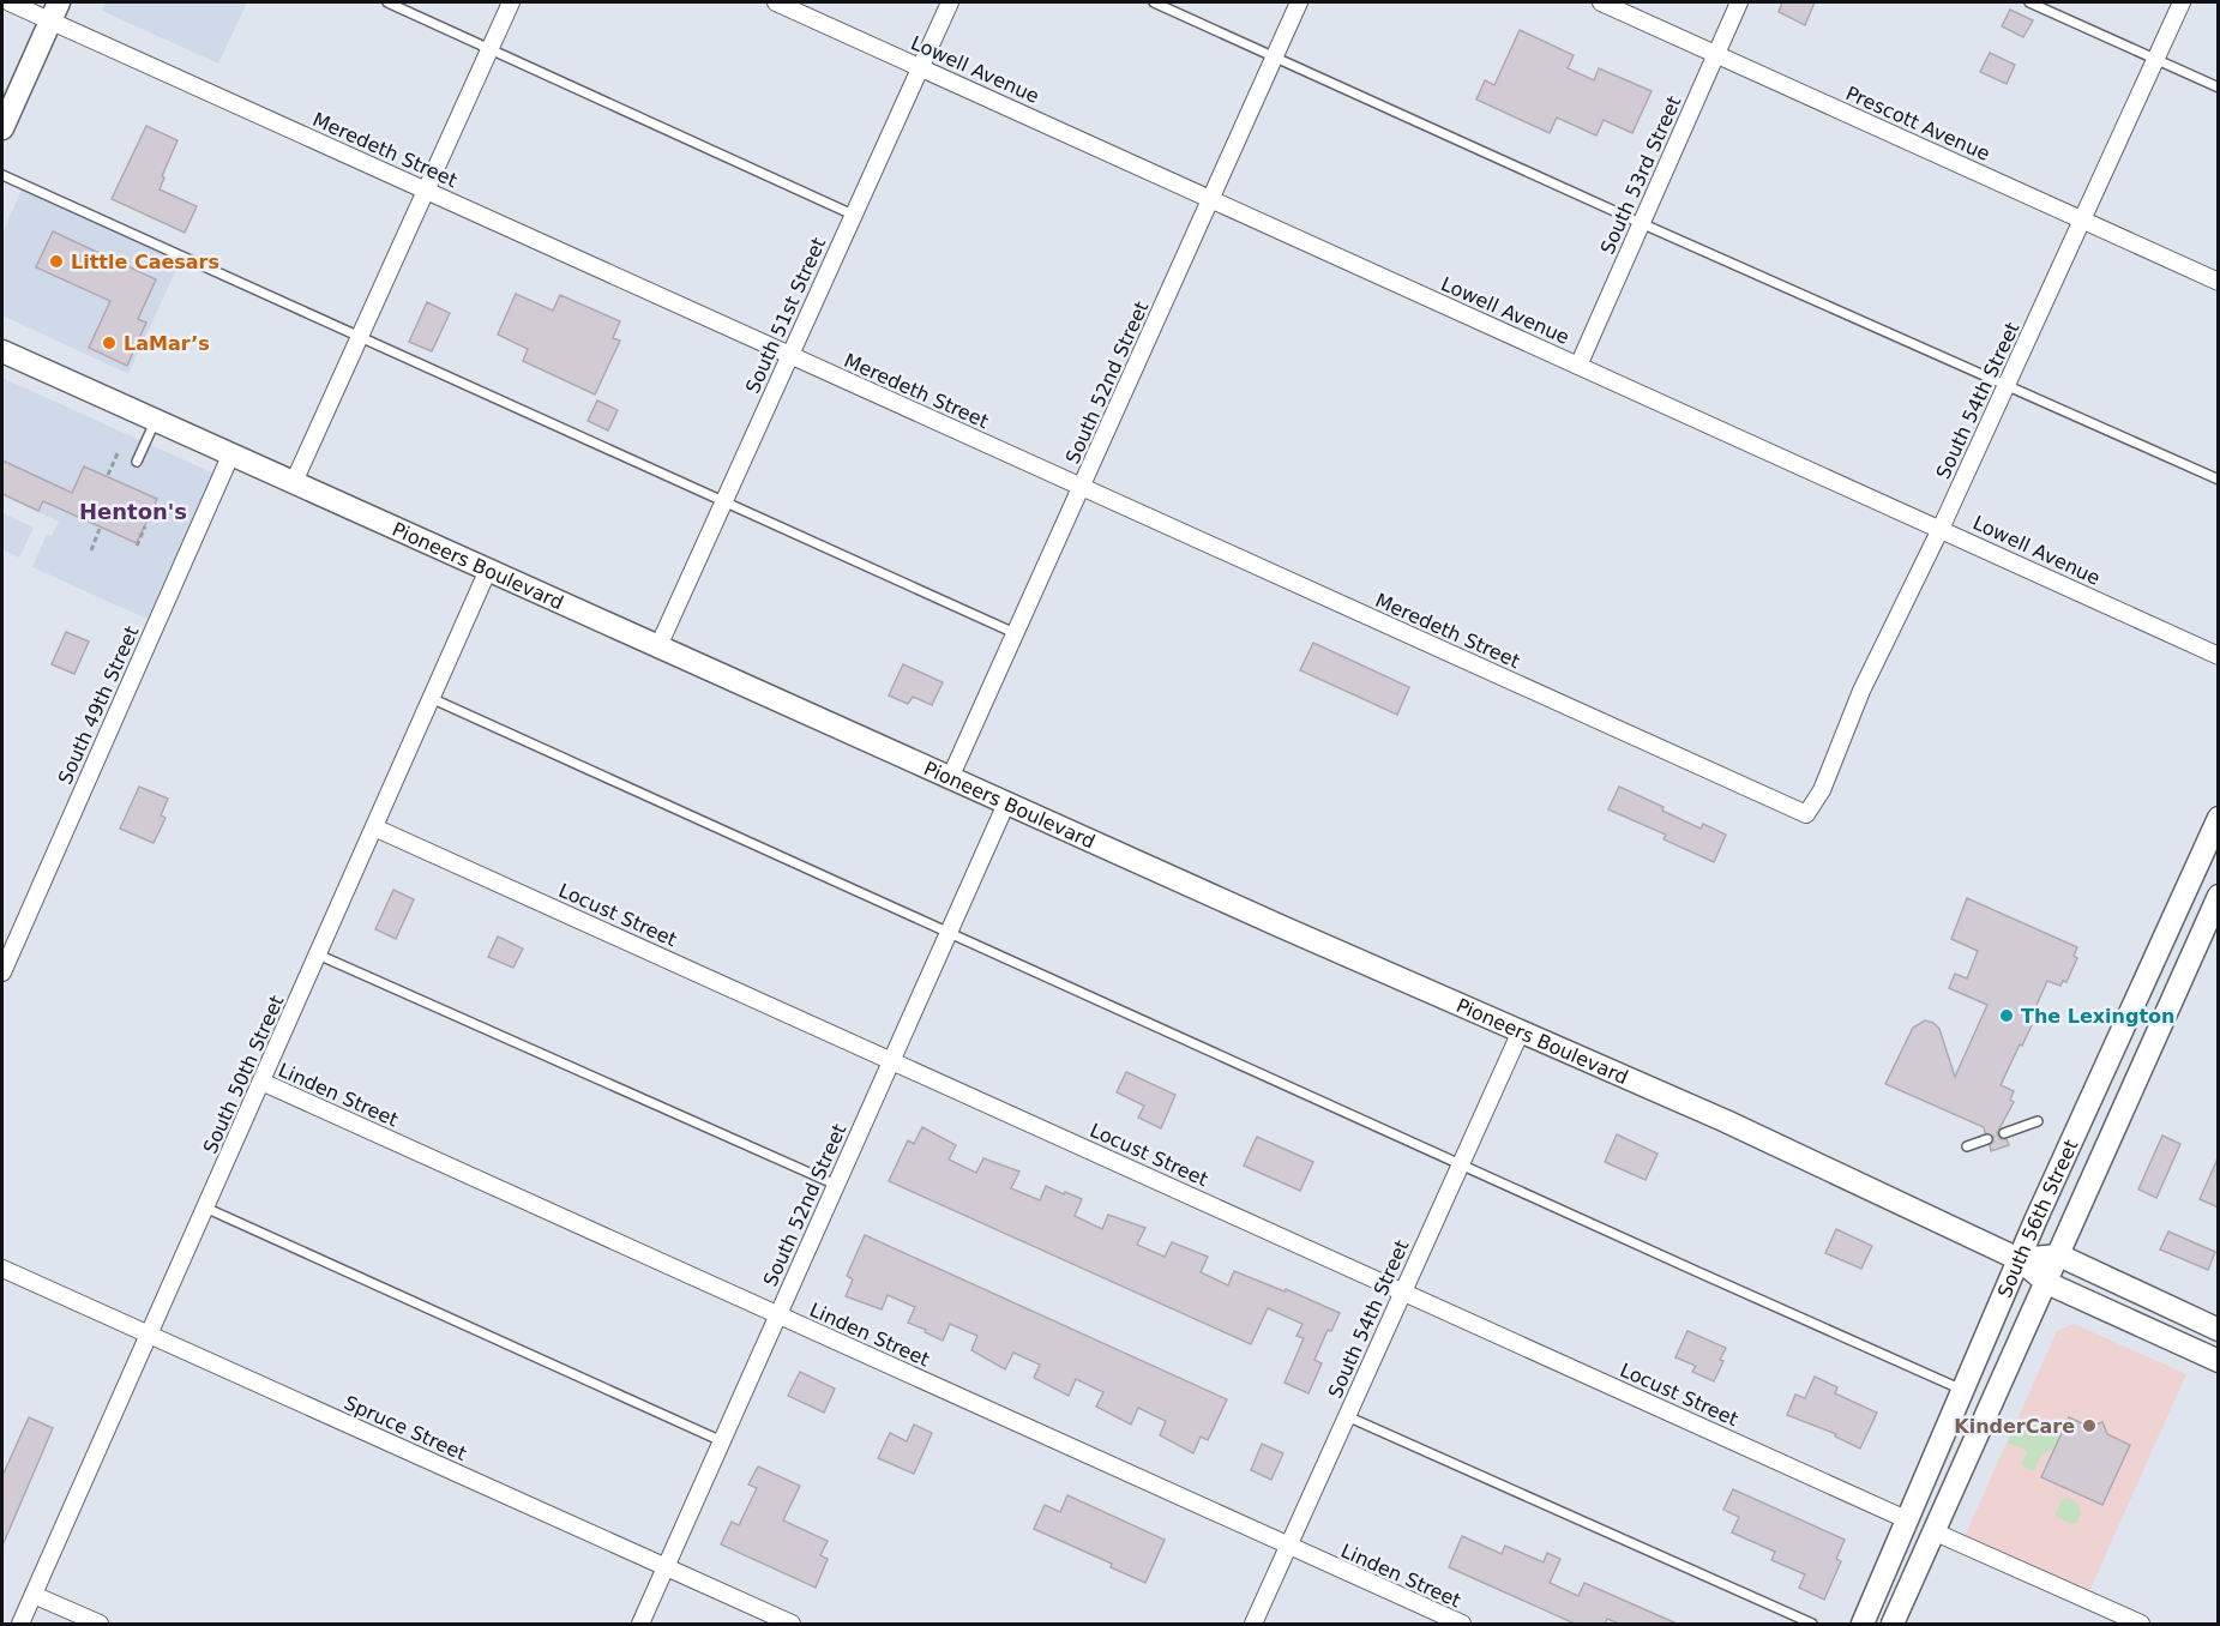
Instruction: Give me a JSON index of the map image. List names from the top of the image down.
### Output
{
  "streets": {
    "main road": ["Pioneers Boulevard", "South 56th Street"],
    "street": [
      "Lowell Avenue",
      "Prescott Avenue",
      "Meredeth Street",
      "South 53rd Street",
      "South 51st Street",
      "South 52nd Street",
      "South 54th Street",
      "South 49th Street",
      "Locust Street",
      "South 50th Street",
      "Linden Street",
      "Spruce Street"
    ]
  },
  "crossings": [
    ["Lowell Avenue", "South 53rd Street"],
    ["Lowell Avenue", "South 51st Street"],
    ["Lowell Avenue", "South 52nd Street"],
    ["Lowell Avenue", "South 54th Street"],
    ["Prescott Avenue", "South 53rd Street"],
    ["Prescott Avenue", "South 54th Street"],
    ["Meredeth Street", "South 51st Street"],
    ["Meredeth Street", "South 52nd Street"],
    ["Meredeth Street", "South 54th Street"],
    ["South 51st Street", "Pioneers Boulevard"],
    ["South 52nd Street", "Pioneers Boulevard"],
    ["South 52nd Street", "Locust Street"],
    ["South 52nd Street", "Linden Street"],
    ["South 52nd Street", "Spruce Street"],
    ["South 54th Street", "Pioneers Boulevard"],
    ["South 54th Street", "Locust Street"],
    ["South 54th Street", "Linden Street"],
    ["Pioneers Boulevard", "South 49th Street"],
    ["Pioneers Boulevard", "South 50th Street"],
    ["Pioneers Boulevard", "South 56th Street"],
    ["Locust Street", "South 50th Street"],
    ["Locust Street", "South 56th Street"],
    ["South 50th Street", "Linden Street"],
    ["South 50th Street", "Spruce Street"]
  ],
  "districts": ["Henton's"],
  "places": [
    "Little Caesars",
    "LaMar’s",
    "The Lexington",
    "KinderCare"
  ]
}
